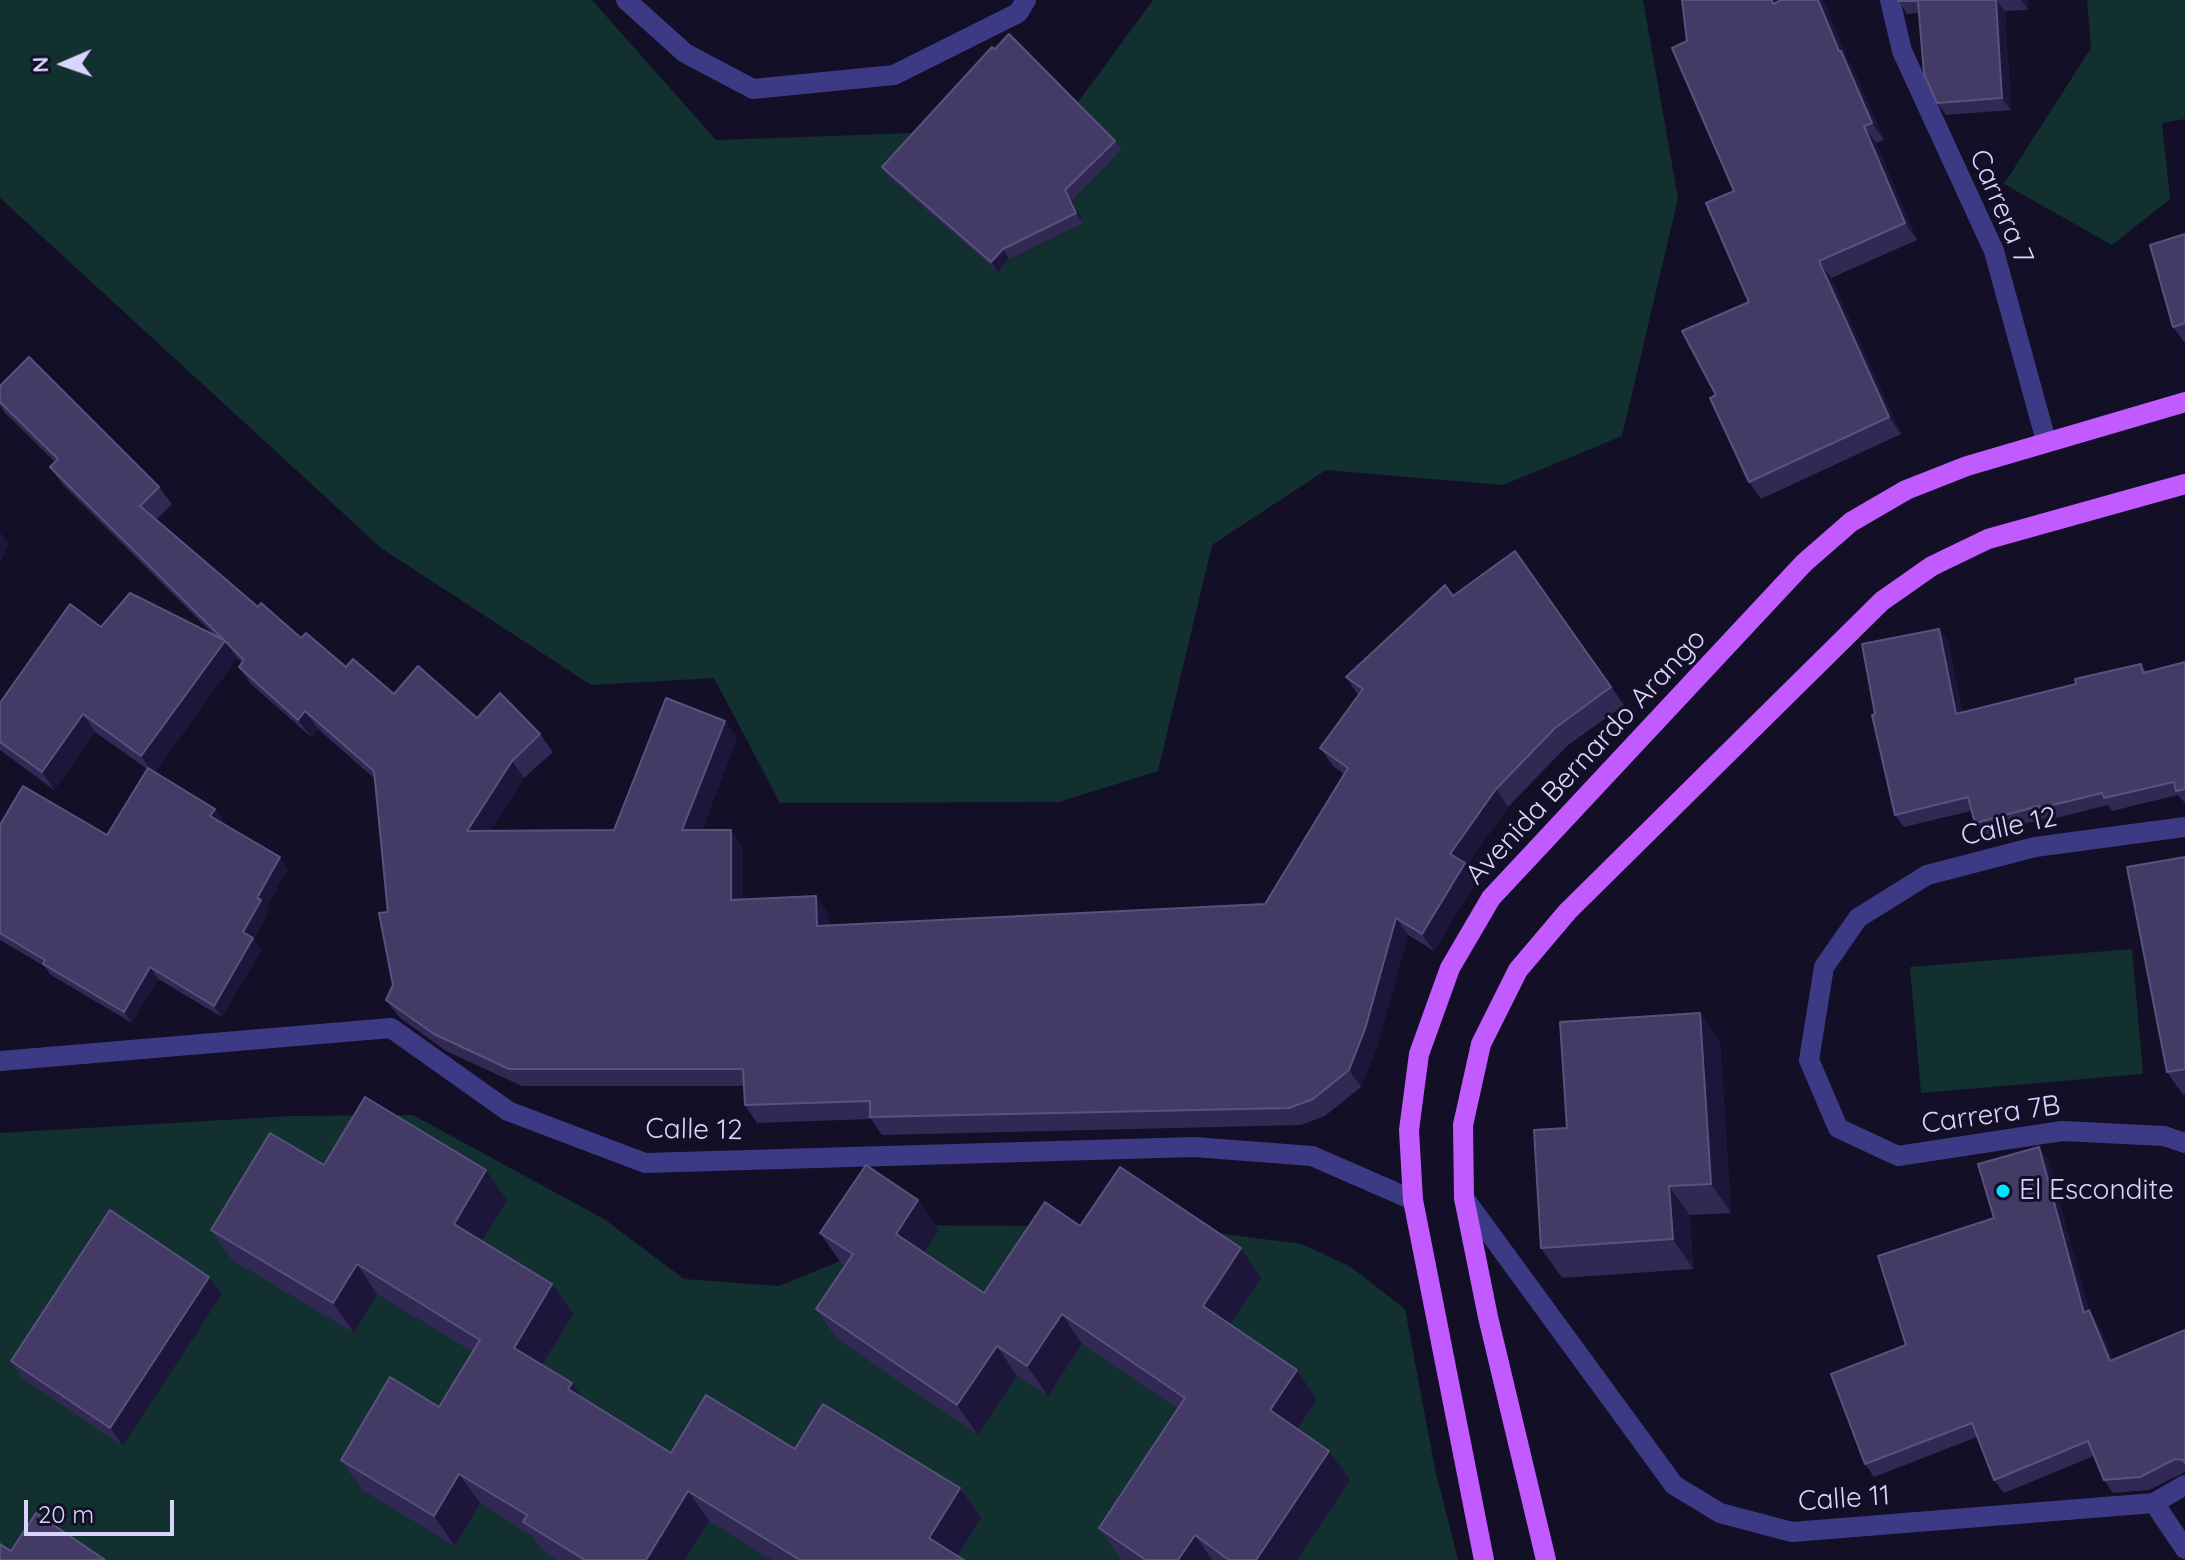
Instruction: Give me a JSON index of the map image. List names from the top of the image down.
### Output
{
  "streets": {
    "main road": ["Avenida Bernardo Arango"],
    "street": [
      "Carrera 7",
      "Calle 12",
      "Carrera 7B",
      "Calle 11"
    ]
  },
  "crossings": [
    ["Carrera 7", "Avenida Bernardo Arango"],
    ["Avenida Bernardo Arango", "Calle 12"],
    ["Calle 12", "Carrera 7B"]
  ],
  "places": ["El Escondite"],
  "scale_bar": "20 m",
  "north": "left"
}
